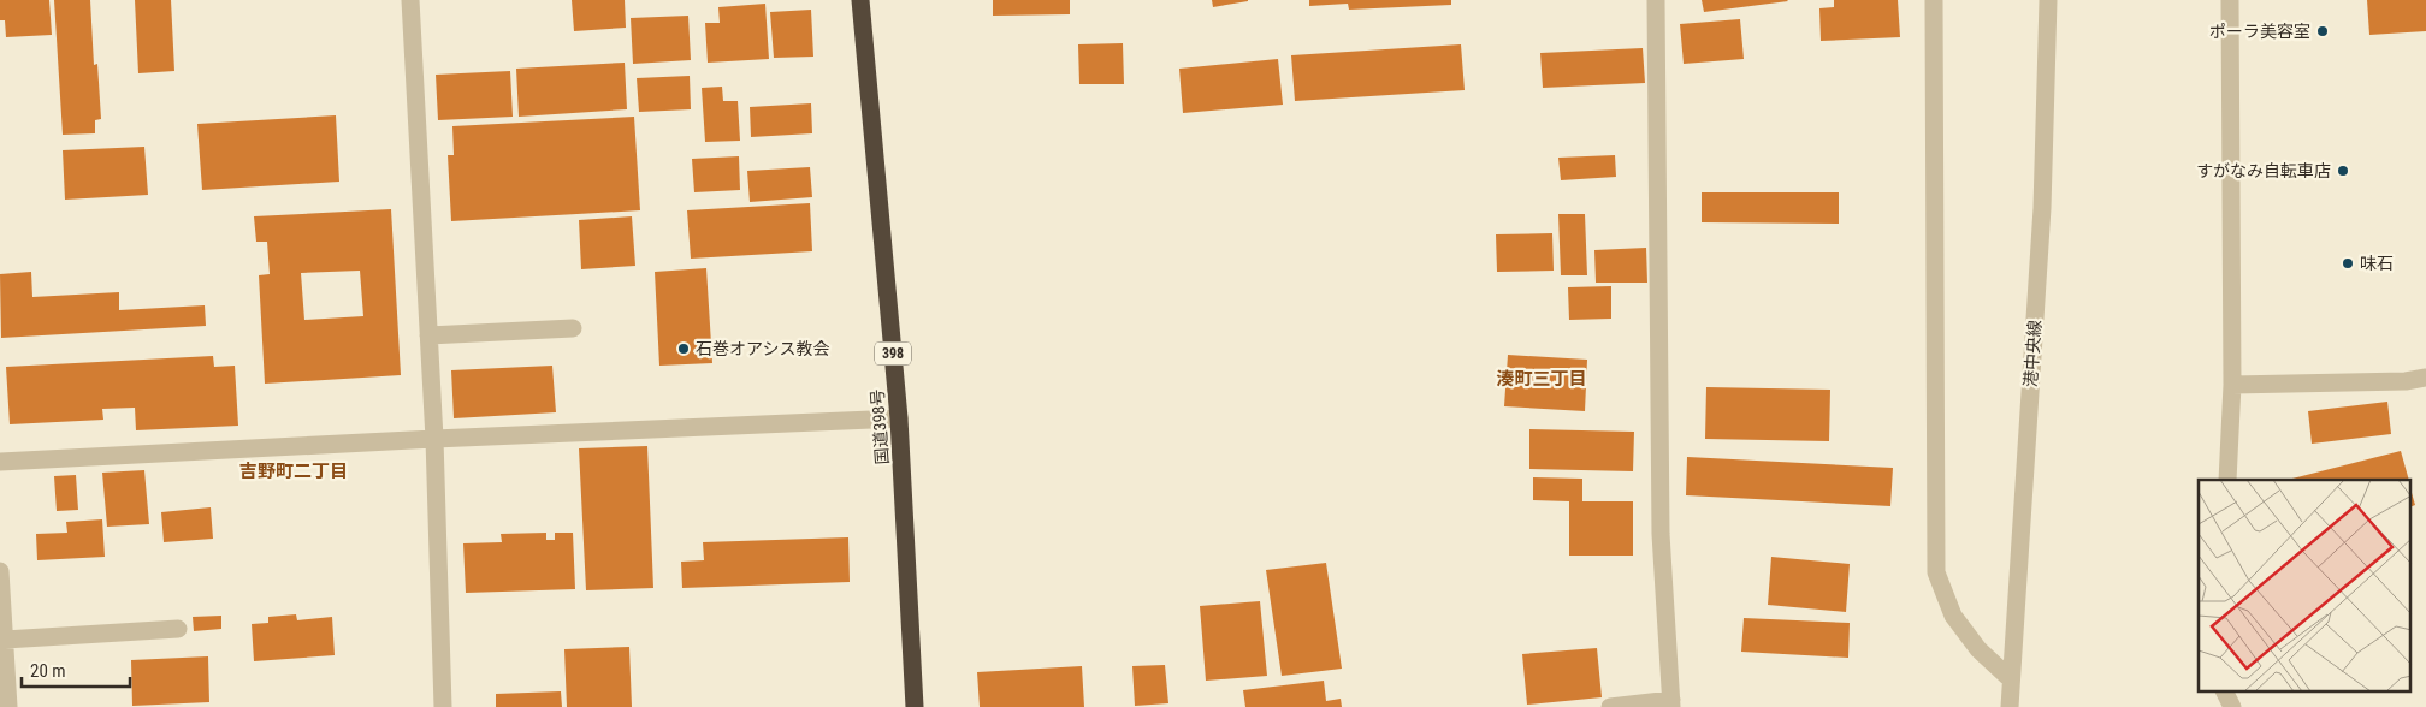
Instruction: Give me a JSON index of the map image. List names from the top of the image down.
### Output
{
  "streets": {
    "highway": ["398", "国道398号"],
    "street": ["港中央線"]
  },
  "districts": ["湊町三丁目", "吉野町二丁目"],
  "places": [
    "ポーラ美容室",
    "すがなみ自転車店",
    "味石",
    "石巻オアシス教会"
  ],
  "scale_bar": "20 m"
}
